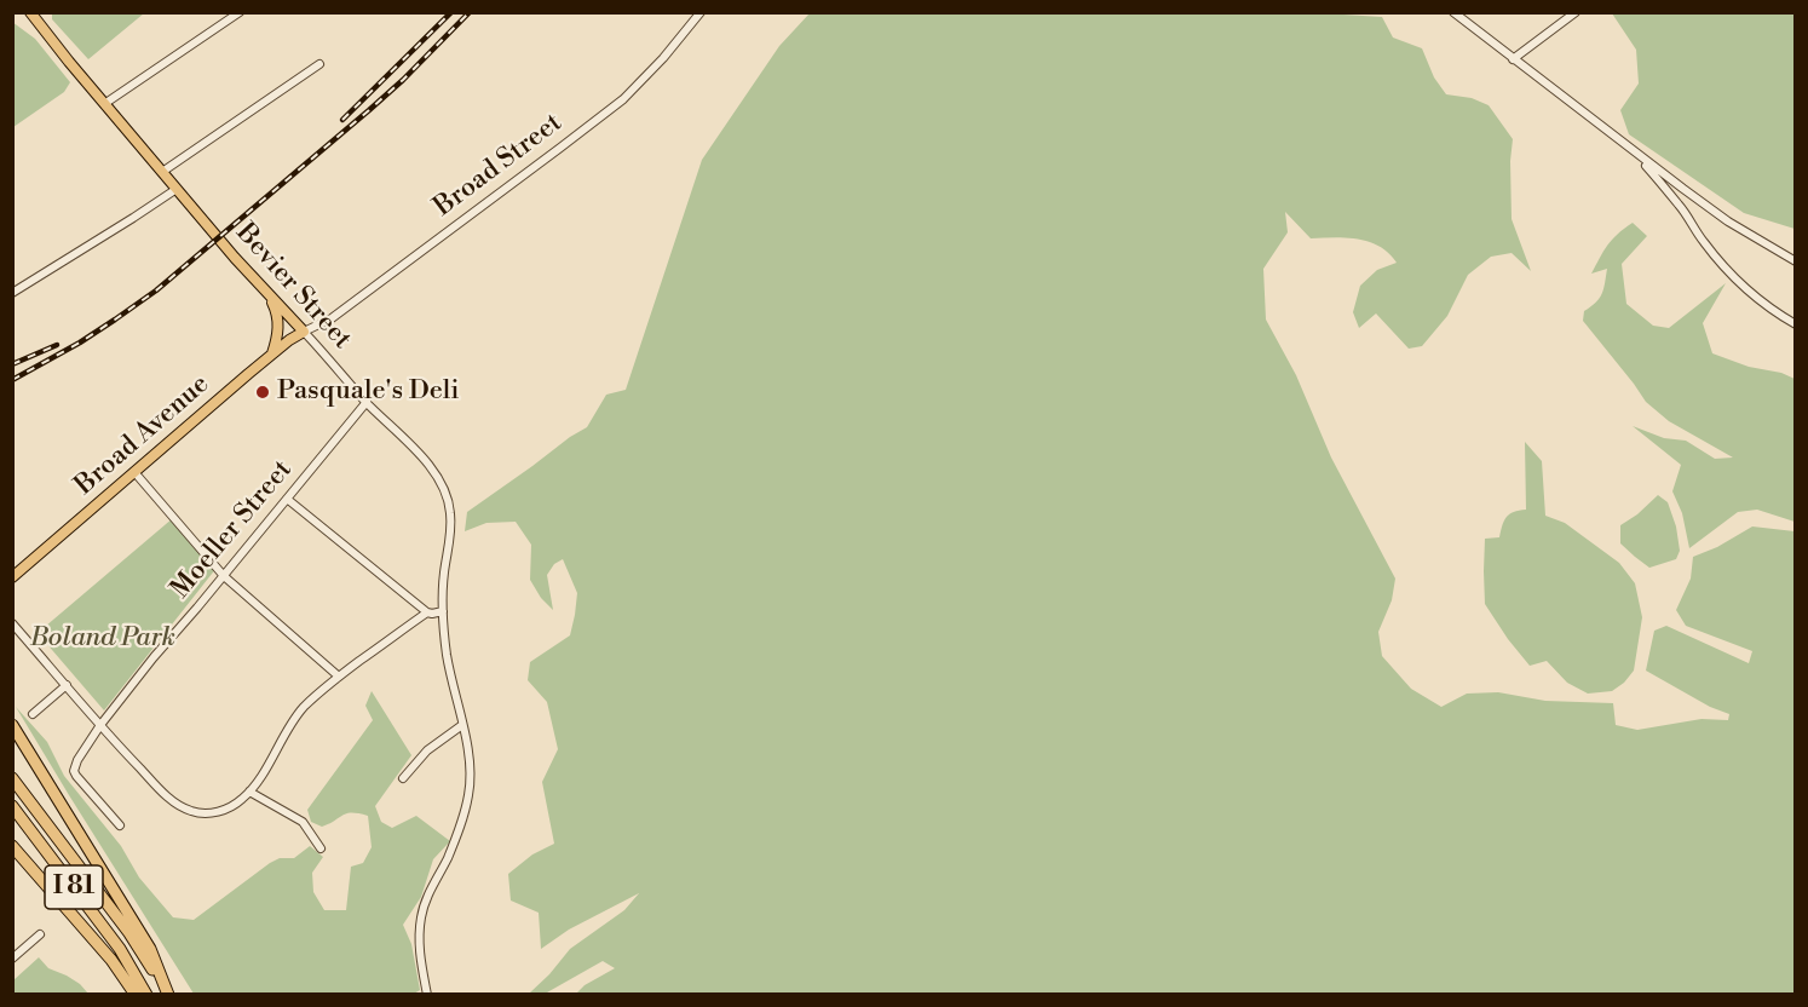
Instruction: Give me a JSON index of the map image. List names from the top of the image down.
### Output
{
  "streets": {
    "highway": ["I 81"],
    "main road": ["Bevier Street", "Broad Avenue"],
    "street": ["Broad Street", "Moeller Street"]
  },
  "crossings": [
    ["Broad Street", "Bevier Street"],
    ["Broad Street", "Broad Avenue"],
    ["Bevier Street", "Broad Avenue"],
    ["Bevier Street", "Moeller Street"]
  ],
  "parks": ["Boland Park"],
  "places": ["Pasquale's Deli"]
}
